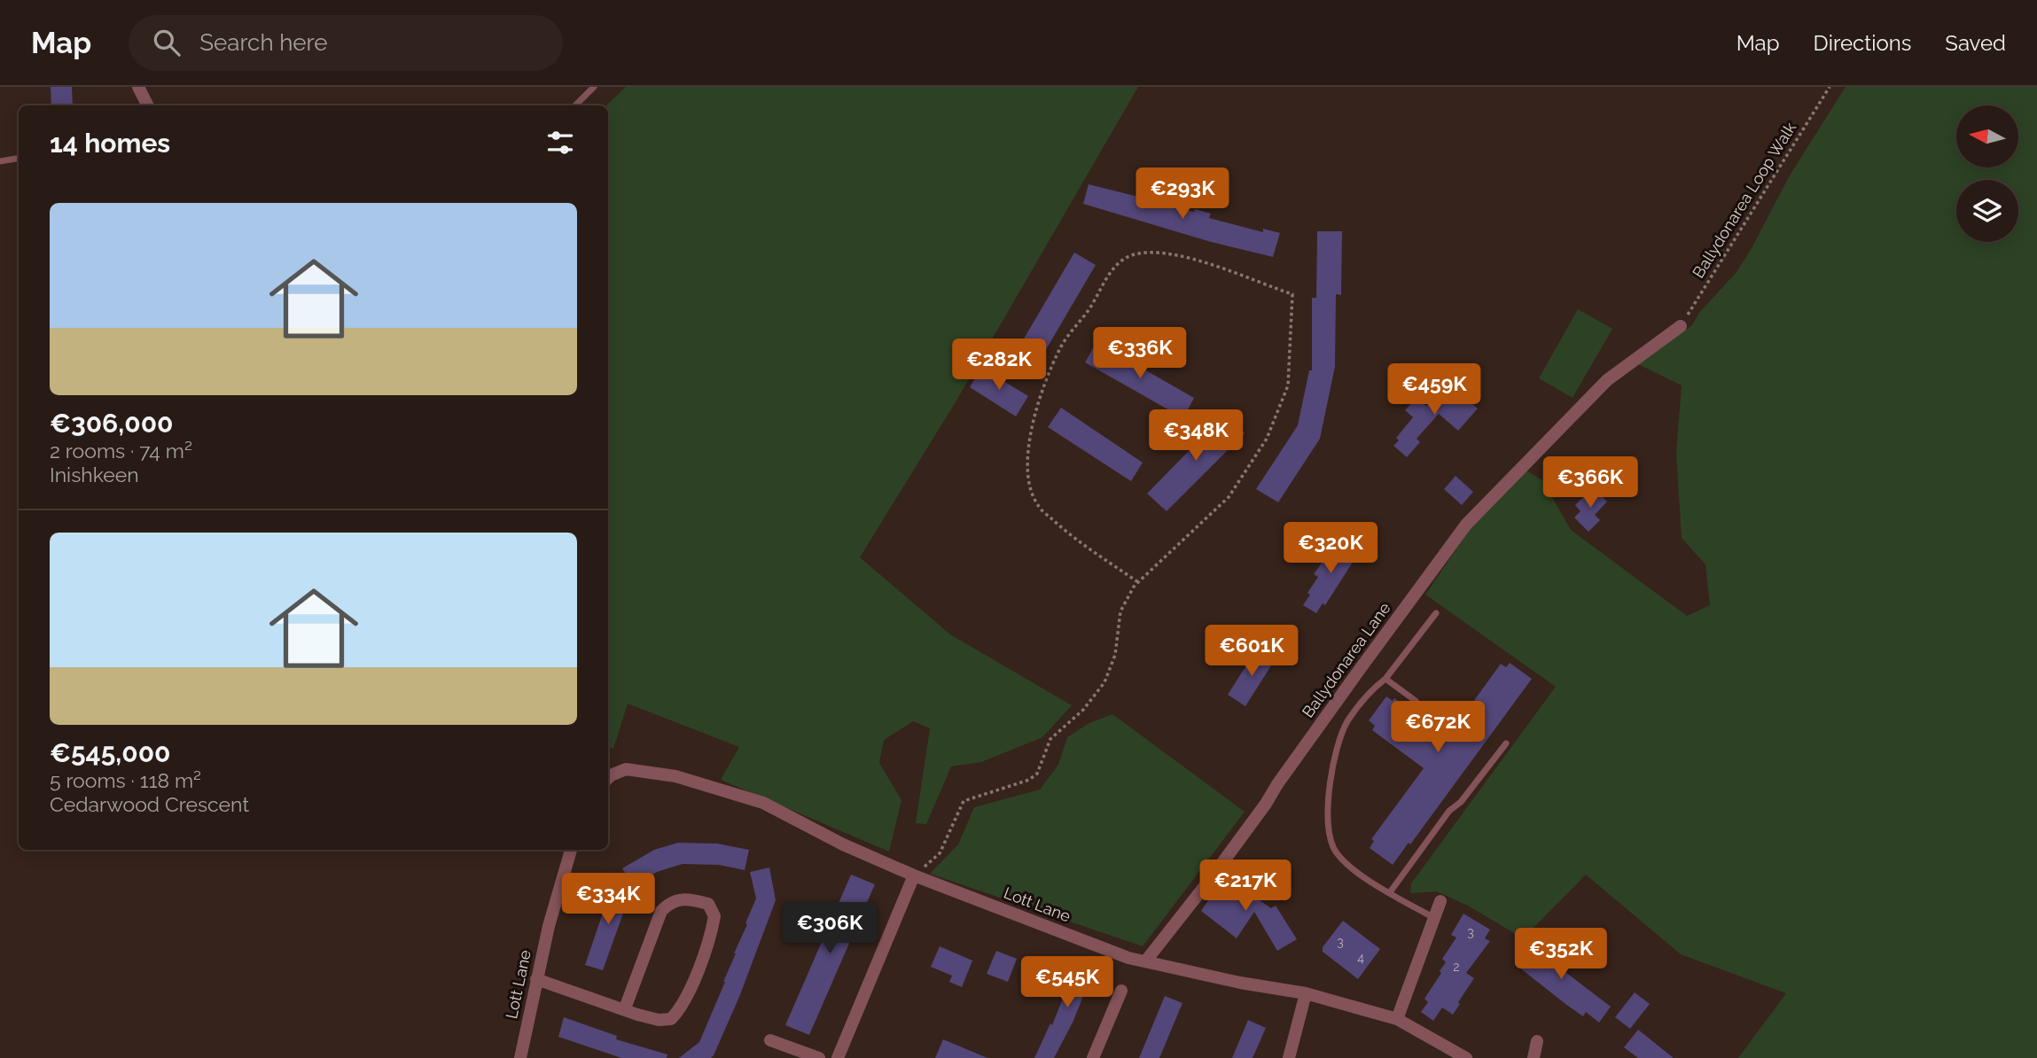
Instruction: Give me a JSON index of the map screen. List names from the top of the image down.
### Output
{
  "streets": {
    "street": ["Ballydonarea Lane", "Lott Lane"],
    "path": ["Ballydonarea Loop Walk"]
  },
  "crossings": [
    ["Ballydonarea Loop Walk", "Ballydonarea Lane"],
    ["Ballydonarea Lane", "Lott Lane"]
  ],
  "house_numbers": [
    "3",
    "3",
    "4",
    "2"
  ],
  "north": "left",
  "page": {
    "header": "Map",
    "search": "Search here",
    "nav": ["Map", "Directions", "Saved"],
    "heading": "14 homes",
    "price": [
      "€293K",
      "€336K",
      "€282K",
      "€459K",
      "€348K",
      "€366K",
      "€320K",
      "€601K",
      "€672K",
      "€217K",
      "€334K",
      "€306K",
      "€352K",
      "€545K"
    ],
    "list": [
      {
        "name": "€306,000",
        "note": "2 rooms · 74 m² · Inishkeen"
      },
      {
        "name": "€545,000",
        "note": "5 rooms · 118 m² · Cedarwood Crescent"
      }
    ]
  }
}
